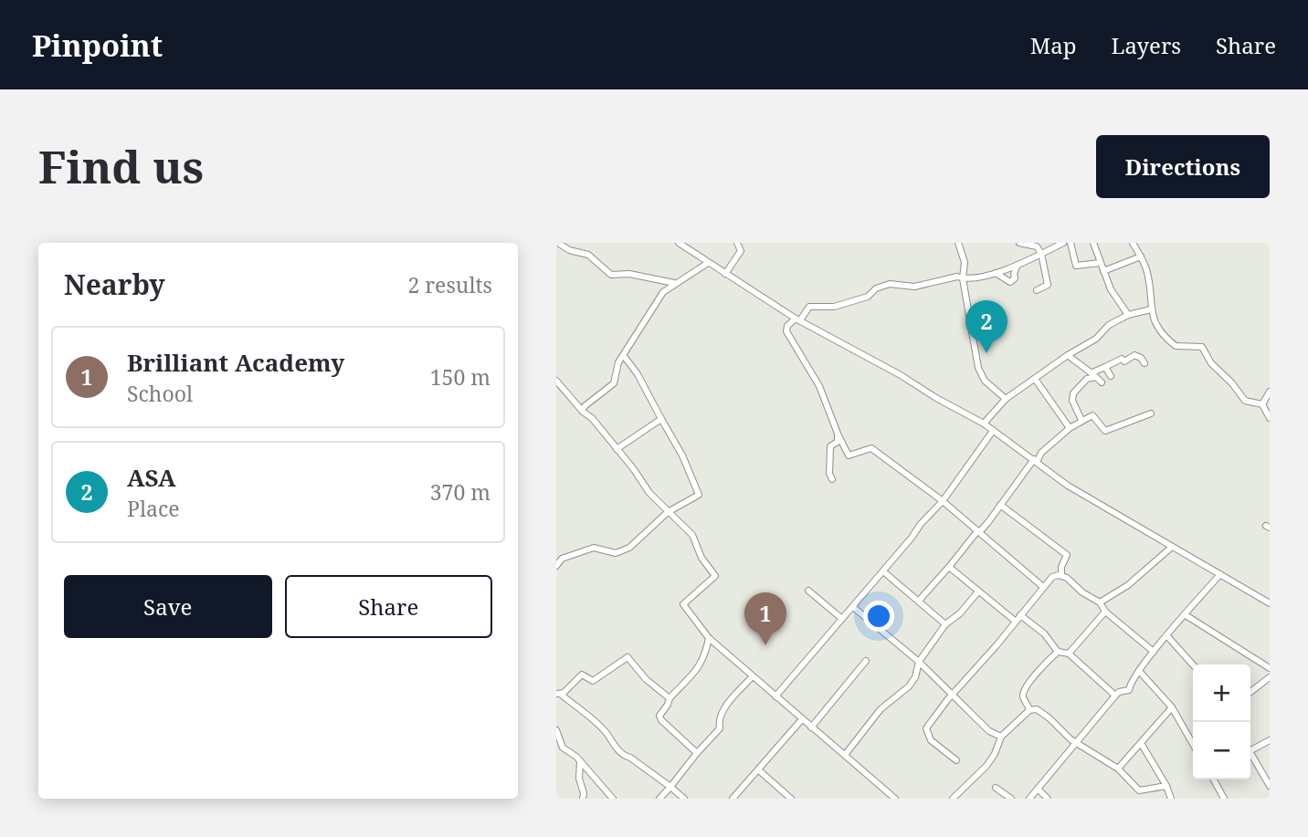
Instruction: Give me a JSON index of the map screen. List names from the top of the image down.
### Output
{
  "page": {
    "header": "Pinpoint",
    "nav": ["Map", "Layers", "Share"],
    "buttons": [
      "Directions",
      ["Save", "Share"]
    ],
    "title": "Find us",
    "heading": ["Nearby", "2 results"],
    "pins": ["2", "1"],
    "list": [
      {
        "mark": "1",
        "name": "Brilliant Academy",
        "note": "School",
        "value": "150 m"
      },
      {
        "mark": "2",
        "name": "ASA",
        "note": "Place",
        "value": "370 m"
      }
    ],
    "map_buttons": ["+", "−"]
  }
}
